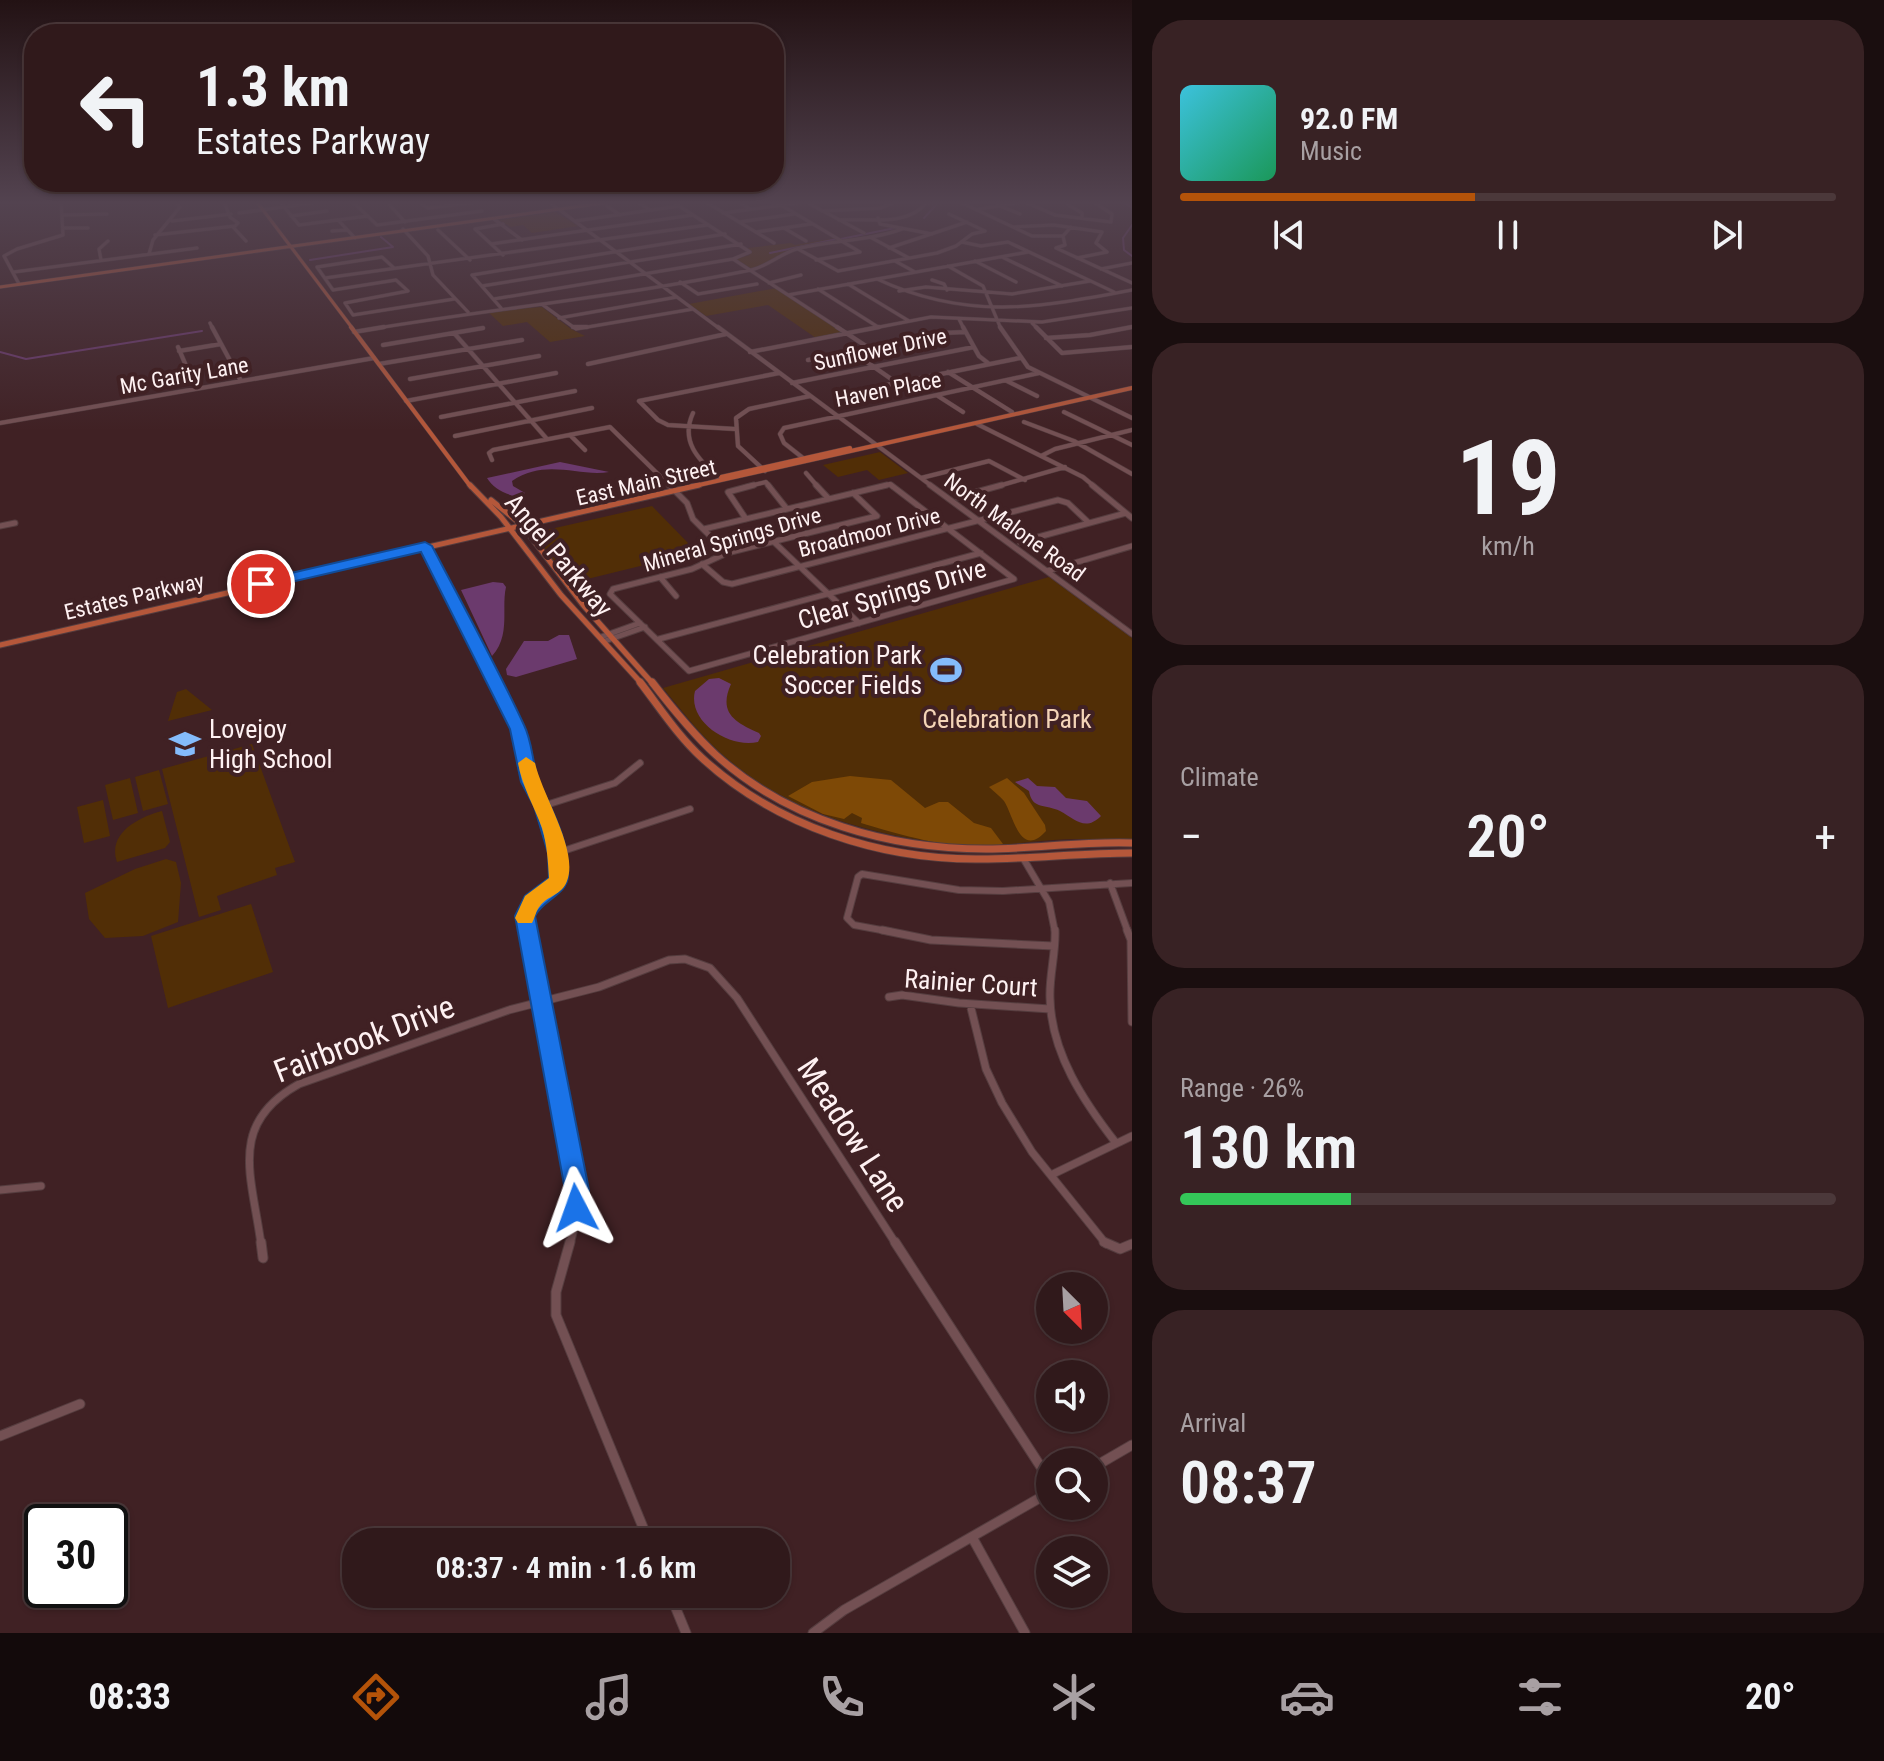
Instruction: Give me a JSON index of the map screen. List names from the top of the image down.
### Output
{
  "streets": {
    "main road": ["East Main Street", "Angel Parkway", "Estates Parkway"],
    "street": [
      "Sunflower Drive",
      "Mc Garity Lane",
      "Haven Place",
      "North Malone Road",
      "Broadmoor Drive",
      "Mineral Springs Drive",
      "Clear Springs Drive",
      "Rainier Court",
      "Fairbrook Drive",
      "Meadow Lane"
    ]
  },
  "crossings": [
    ["Sunflower Drive", "North Malone Road"],
    ["Haven Place", "East Main Street"],
    ["Haven Place", "North Malone Road"],
    ["East Main Street", "North Malone Road"],
    ["East Main Street", "Angel Parkway"],
    ["East Main Street", "Estates Parkway"],
    ["North Malone Road", "Broadmoor Drive"],
    ["Broadmoor Drive", "Mineral Springs Drive"],
    ["Angel Parkway", "Estates Parkway"],
    ["Fairbrook Drive", "Meadow Lane"]
  ],
  "parks": ["Celebration Park"],
  "places": {
    "sports": ["Celebration Park Soccer Fields"],
    "school or university": ["Lovejoy High School"]
  },
  "north": "bottom right",
  "page": {
    "turn": ["1.3 km", "Estates Parkway"],
    "song": ["92.0 FM", "Music"],
    "tile": [
      ["19", "km/h"],
      "Climate",
      ["Range · 26%", "130 km"],
      ["Arrival", "08:37"]
    ],
    "heat": ["−", "20°", "+"],
    "limit": "30",
    "trip": "08:37 · 4 min · 1.6 km",
    "tabs": ["08:33", "20°"]
  }
}
